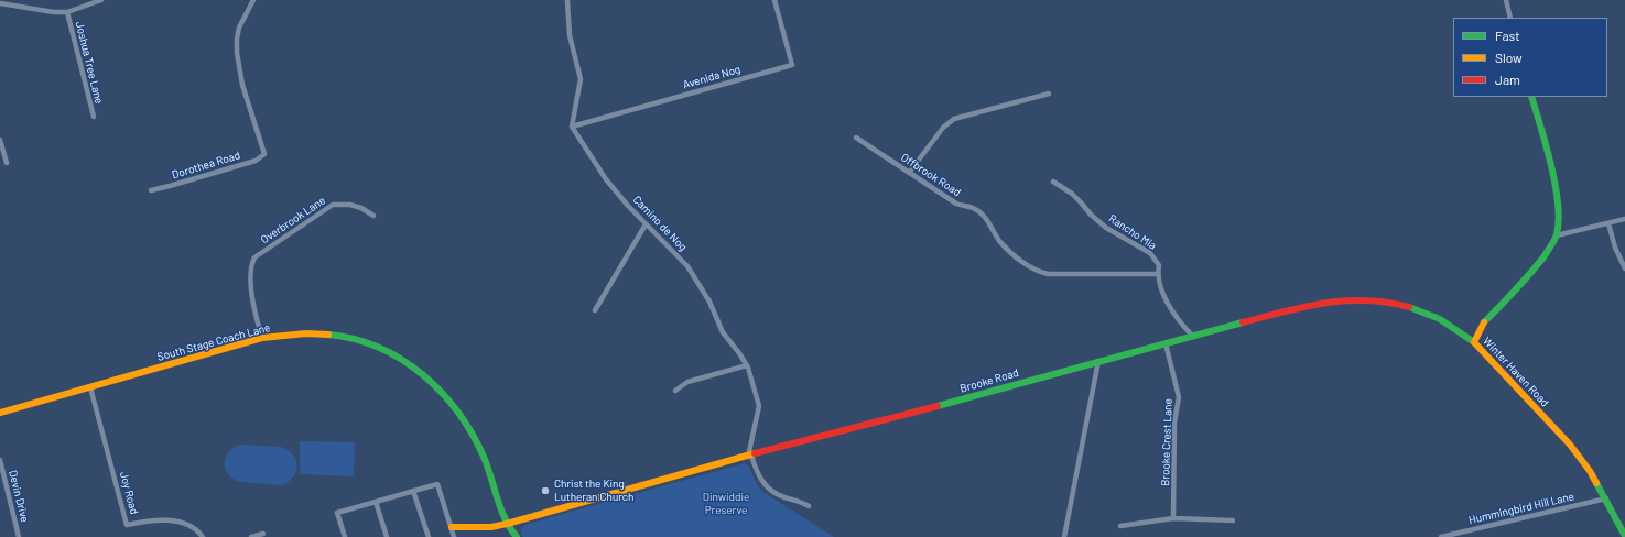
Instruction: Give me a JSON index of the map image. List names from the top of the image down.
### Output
{
  "streets": {
    "street": [
      "Joshua Tree Lane",
      "Avenida Nog",
      "Dorothea Road",
      "Offbrook Road",
      "Overbrook Lane",
      "Camino de Nog",
      "Rancho Mia",
      "South Stage Coach Lane",
      "Winter Haven Road",
      "Brooke Road",
      "Brooke Crest Lane",
      "Joy Road",
      "Devin Drive",
      "Hummingbird Hill Lane"
    ]
  },
  "crossings": [
    ["Avenida Nog", "Camino de Nog"],
    ["Offbrook Road", "Rancho Mia"],
    ["Overbrook Lane", "South Stage Coach Lane"],
    ["Camino de Nog", "Brooke Road"],
    ["Rancho Mia", "Brooke Road"],
    ["South Stage Coach Lane", "Brooke Road"],
    ["South Stage Coach Lane", "Joy Road"],
    ["Winter Haven Road", "Brooke Road"],
    ["Winter Haven Road", "Hummingbird Hill Lane"],
    ["Brooke Road", "Brooke Crest Lane"]
  ],
  "parks": ["Dinwiddie Preserve"],
  "places": ["Christ the King Lutheran Church"],
  "legend": ["Fast", "Slow", "Jam"]
}
